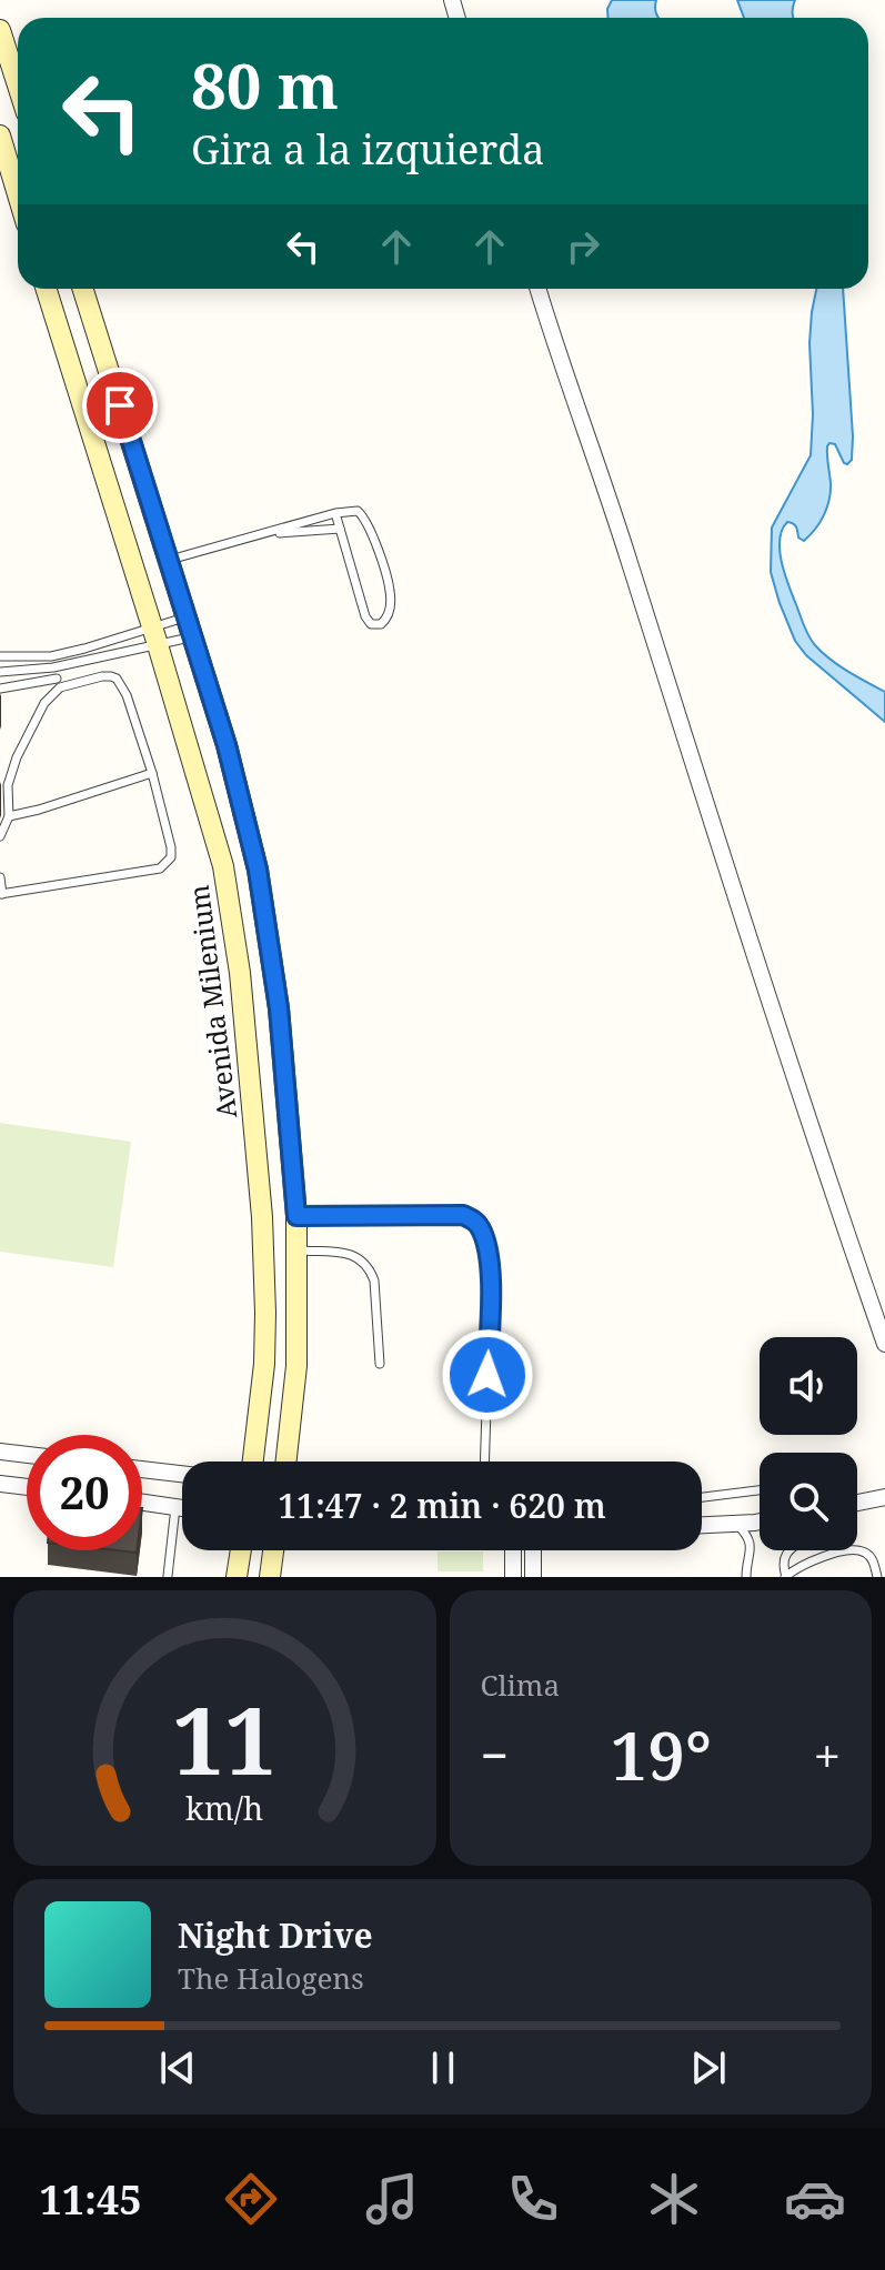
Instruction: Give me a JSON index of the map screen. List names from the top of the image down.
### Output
{
  "streets": {
    "street": ["Avenida Milenium"]
  },
  "page": {
    "turn": ["80 m", "Gira a la izquierda"],
    "limit": "20",
    "trip": "11:47 · 2 min · 620 m",
    "tile": "Clima",
    "heat": ["−", "19°", "+"],
    "song": ["Night Drive", "The Halogens"],
    "tabs": "11:45",
    "gauge": ["11", "km/h"]
  }
}
